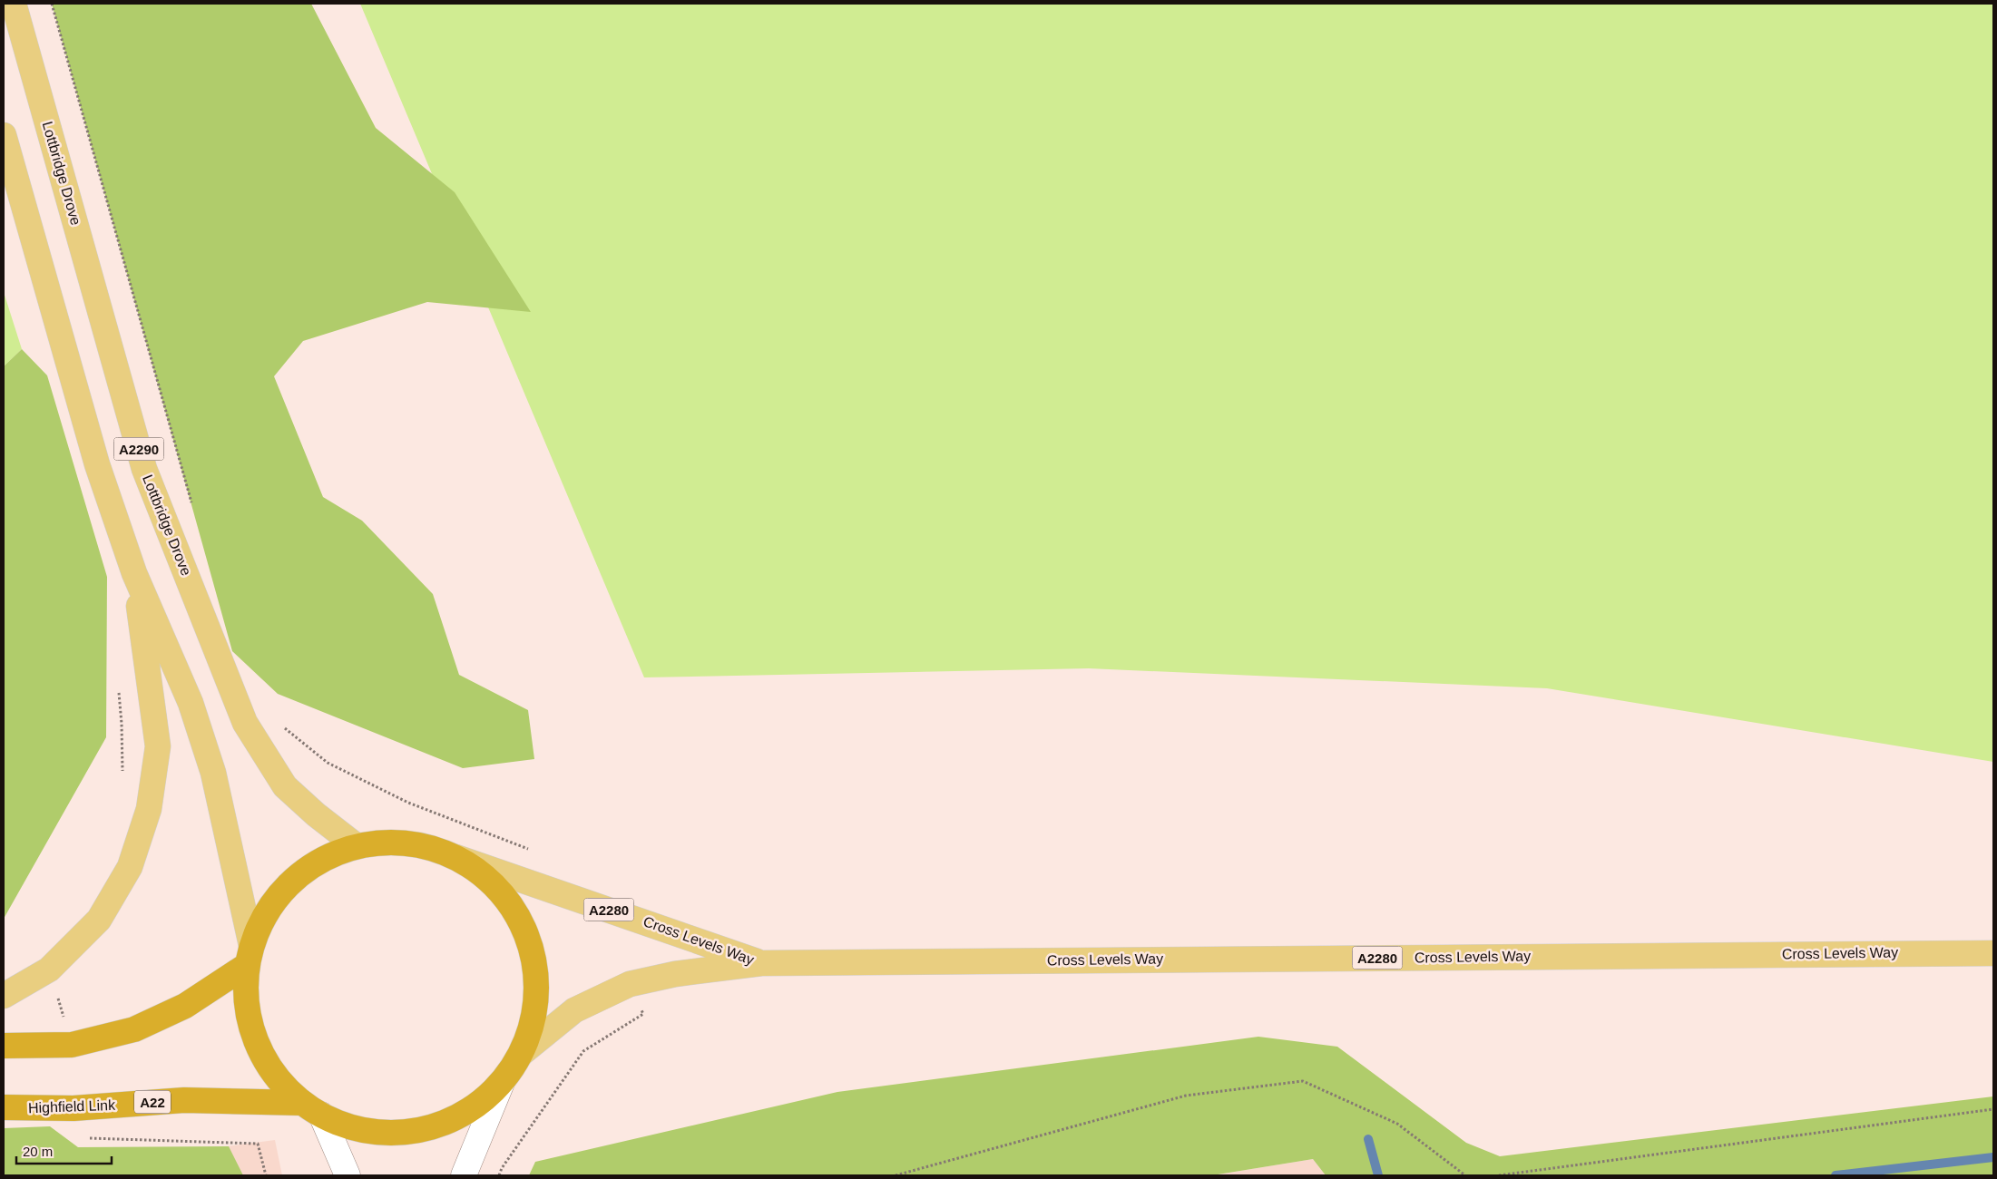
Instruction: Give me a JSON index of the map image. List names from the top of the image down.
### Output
{
  "streets": {
    "highway": ["A22", "Highfield Link"],
    "main road": [
      "Lottbridge Drove",
      "A2290",
      "A2280",
      "Cross Levels Way"
    ]
  },
  "scale_bar": "20 m"
}
